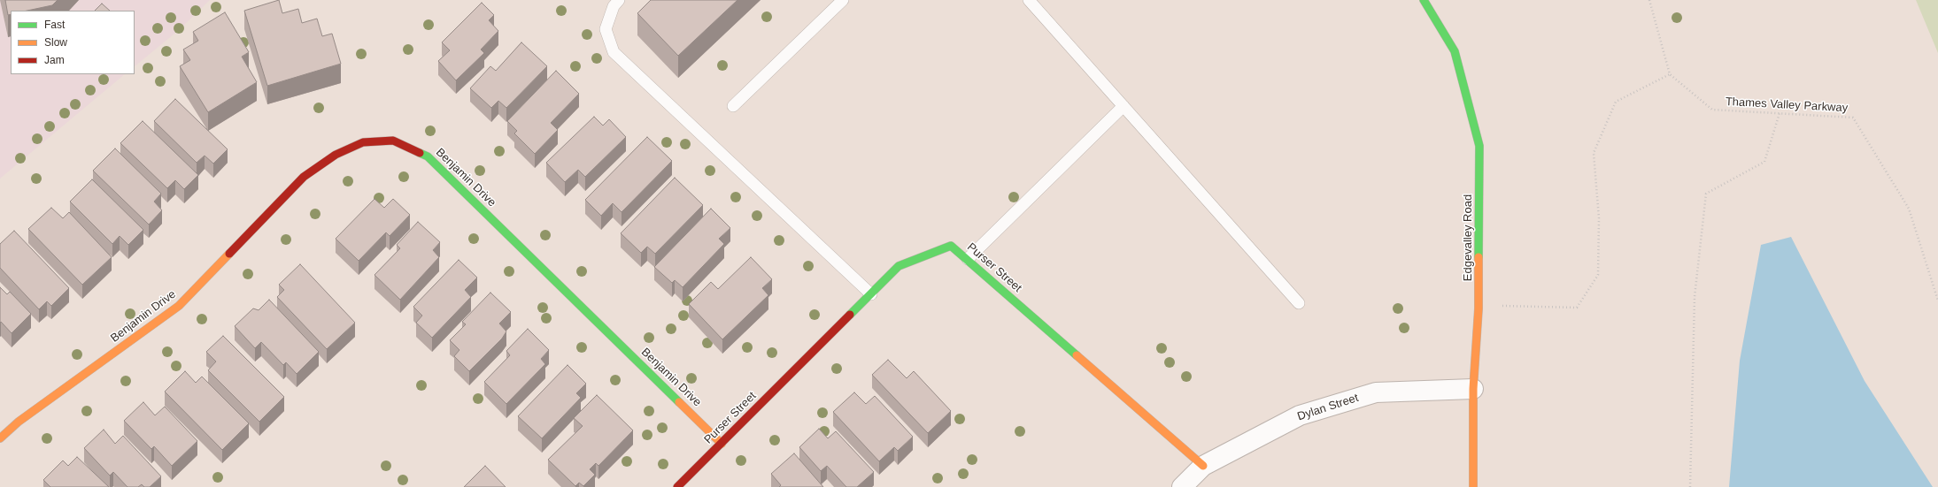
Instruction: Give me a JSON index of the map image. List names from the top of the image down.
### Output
{
  "streets": {
    "street": [
      "Benjamin Drive",
      "Edgevalley Road",
      "Purser Street",
      "Dylan Street"
    ],
    "path": ["Thames Valley Parkway"]
  },
  "crossings": [
    ["Benjamin Drive", "Purser Street"],
    ["Edgevalley Road", "Dylan Street"],
    ["Purser Street", "Dylan Street"]
  ],
  "legend": ["Fast", "Slow", "Jam"]
}
